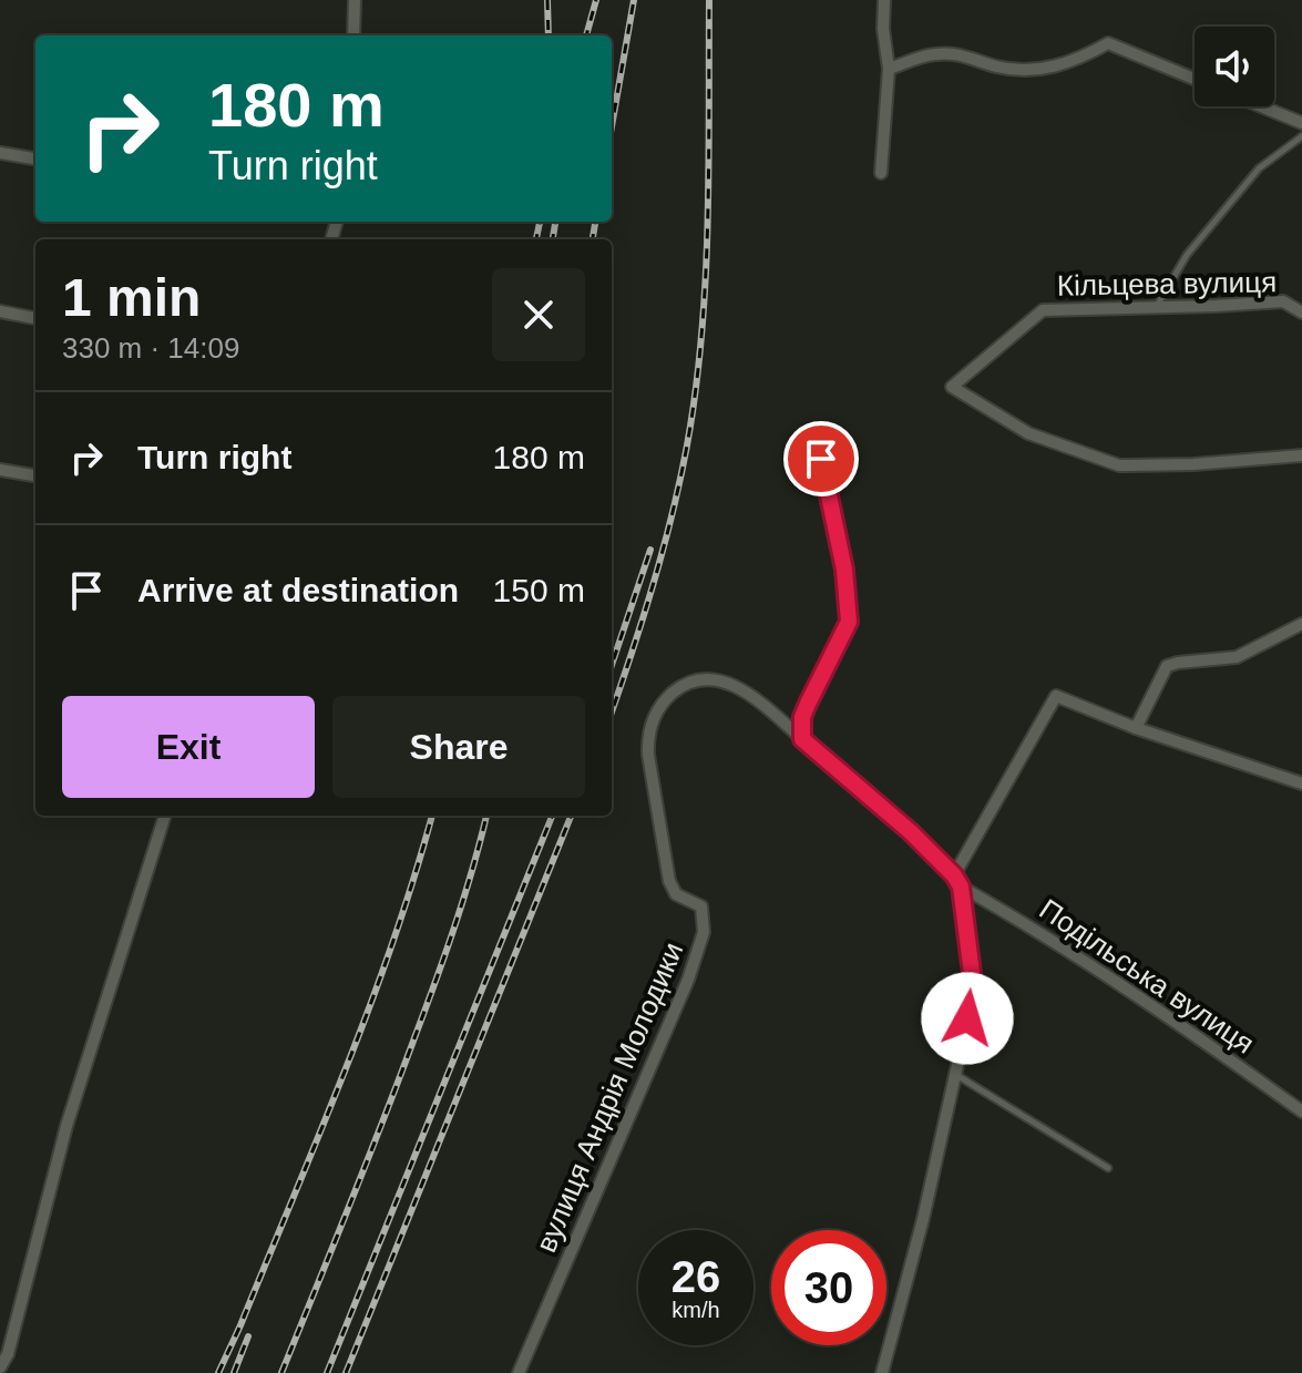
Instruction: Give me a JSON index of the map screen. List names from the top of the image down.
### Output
{
  "streets": {
    "street": ["Кільцева вулиця", "Подільська вулиця", "вулиця Андрія Молодики"]
  },
  "crossings": [
    ["Подільська вулиця", "вулиця Андрія Молодики"]
  ],
  "page": {
    "turn": ["180 m", "Turn right"],
    "heading": ["1 min", "330 m · 14:09"],
    "list": [
      {
        "name": "Turn right",
        "value": "180 m"
      },
      {
        "name": "Arrive at destination",
        "value": "150 m"
      }
    ],
    "buttons": ["Exit", "Share"],
    "speed": "26 km/h",
    "limit": "30"
  }
}
